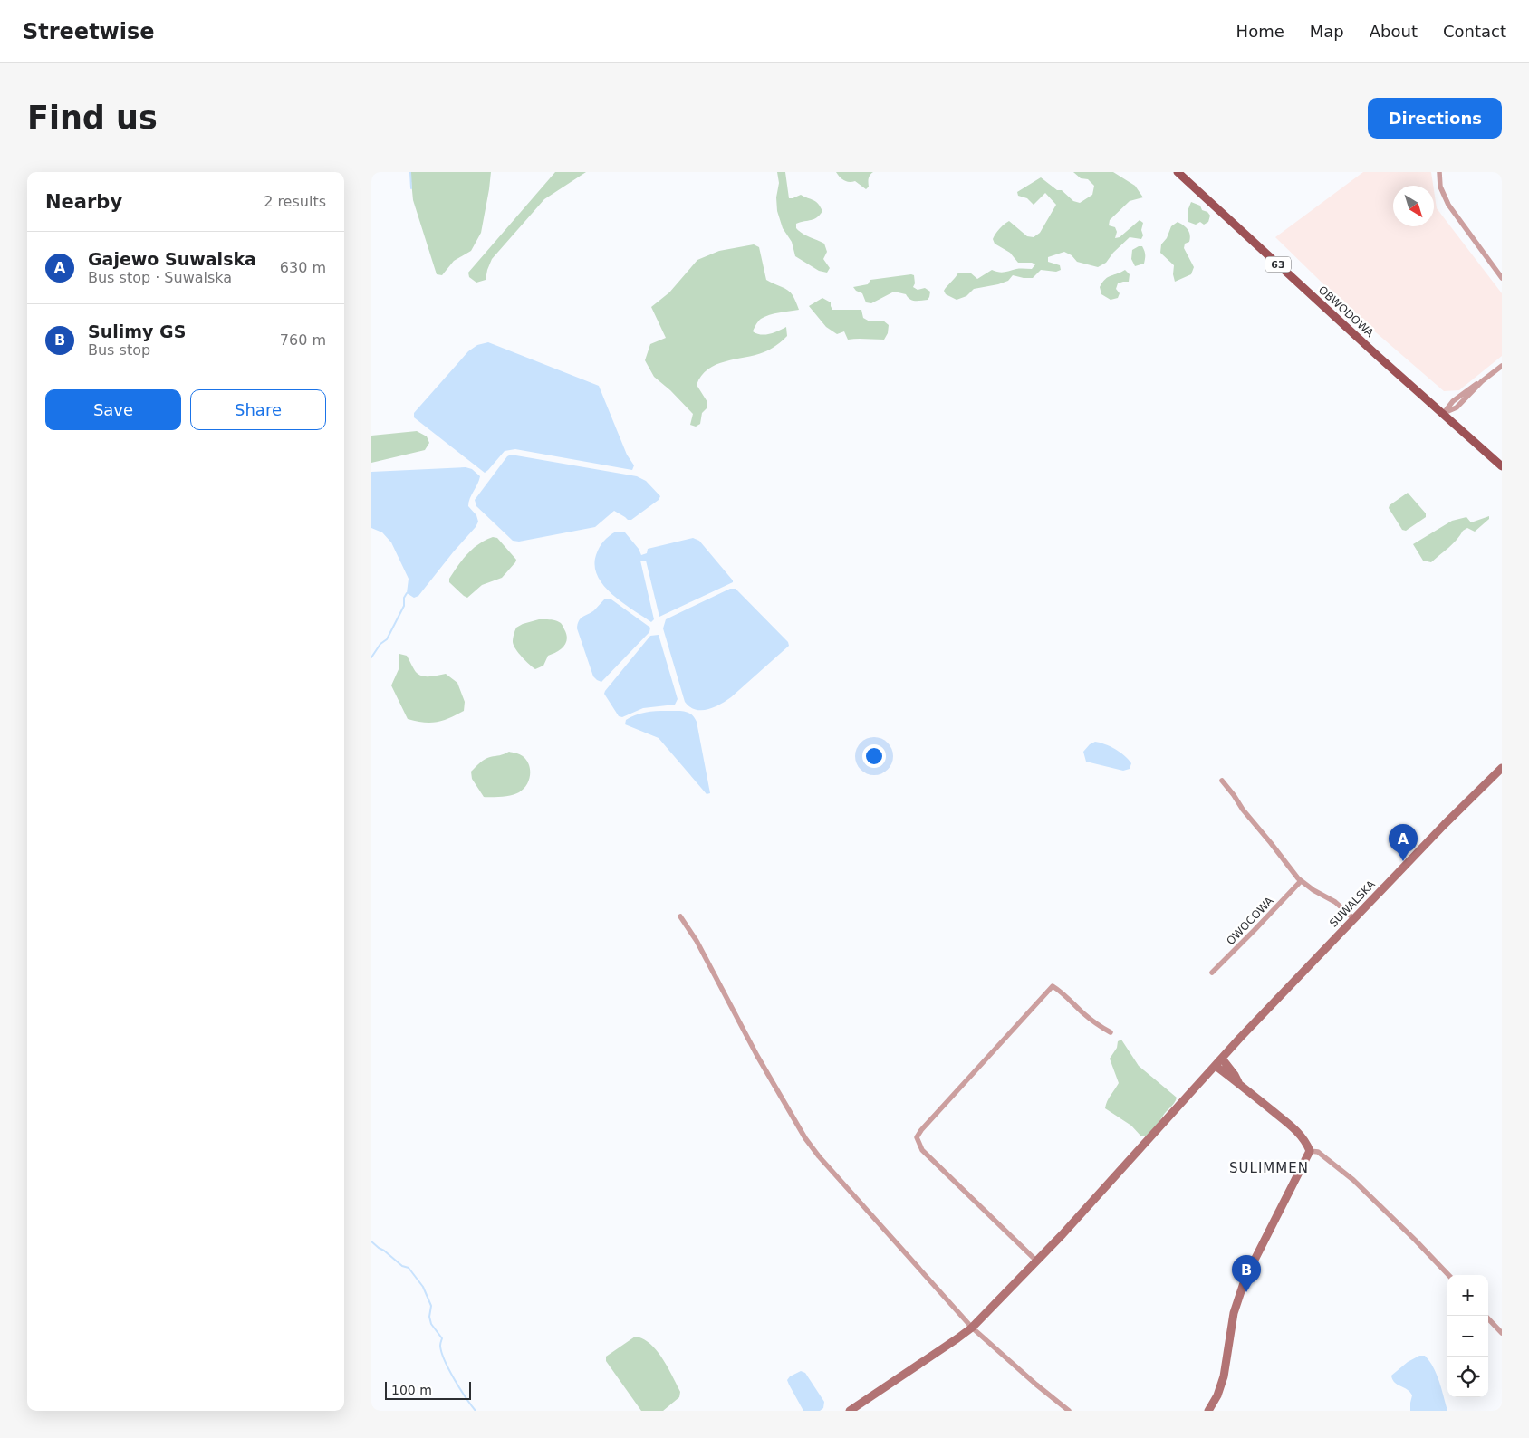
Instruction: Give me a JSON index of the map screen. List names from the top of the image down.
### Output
{
  "streets": {
    "main road": ["63", "OBWODOWA"],
    "street": ["SUWALSKA", "OWOCOWA"]
  },
  "districts": ["SULIMMEN"],
  "scale_bar": "100 m",
  "north": "bottom right",
  "page": {
    "header": "Streetwise",
    "nav": [
      "Home",
      "Map",
      "About",
      "Contact"
    ],
    "buttons": [
      "Directions",
      ["Save", "Share"]
    ],
    "title": "Find us",
    "heading": ["Nearby", "2 results"],
    "list": [
      {
        "mark": "A",
        "name": "Gajewo Suwalska",
        "note": "Bus stop · Suwalska",
        "value": "630 m"
      },
      {
        "mark": "B",
        "name": "Sulimy GS",
        "note": "Bus stop",
        "value": "760 m"
      }
    ],
    "pins": ["A", "B"],
    "map_buttons": ["+", "−"],
    "scale": "100 m"
  }
}
